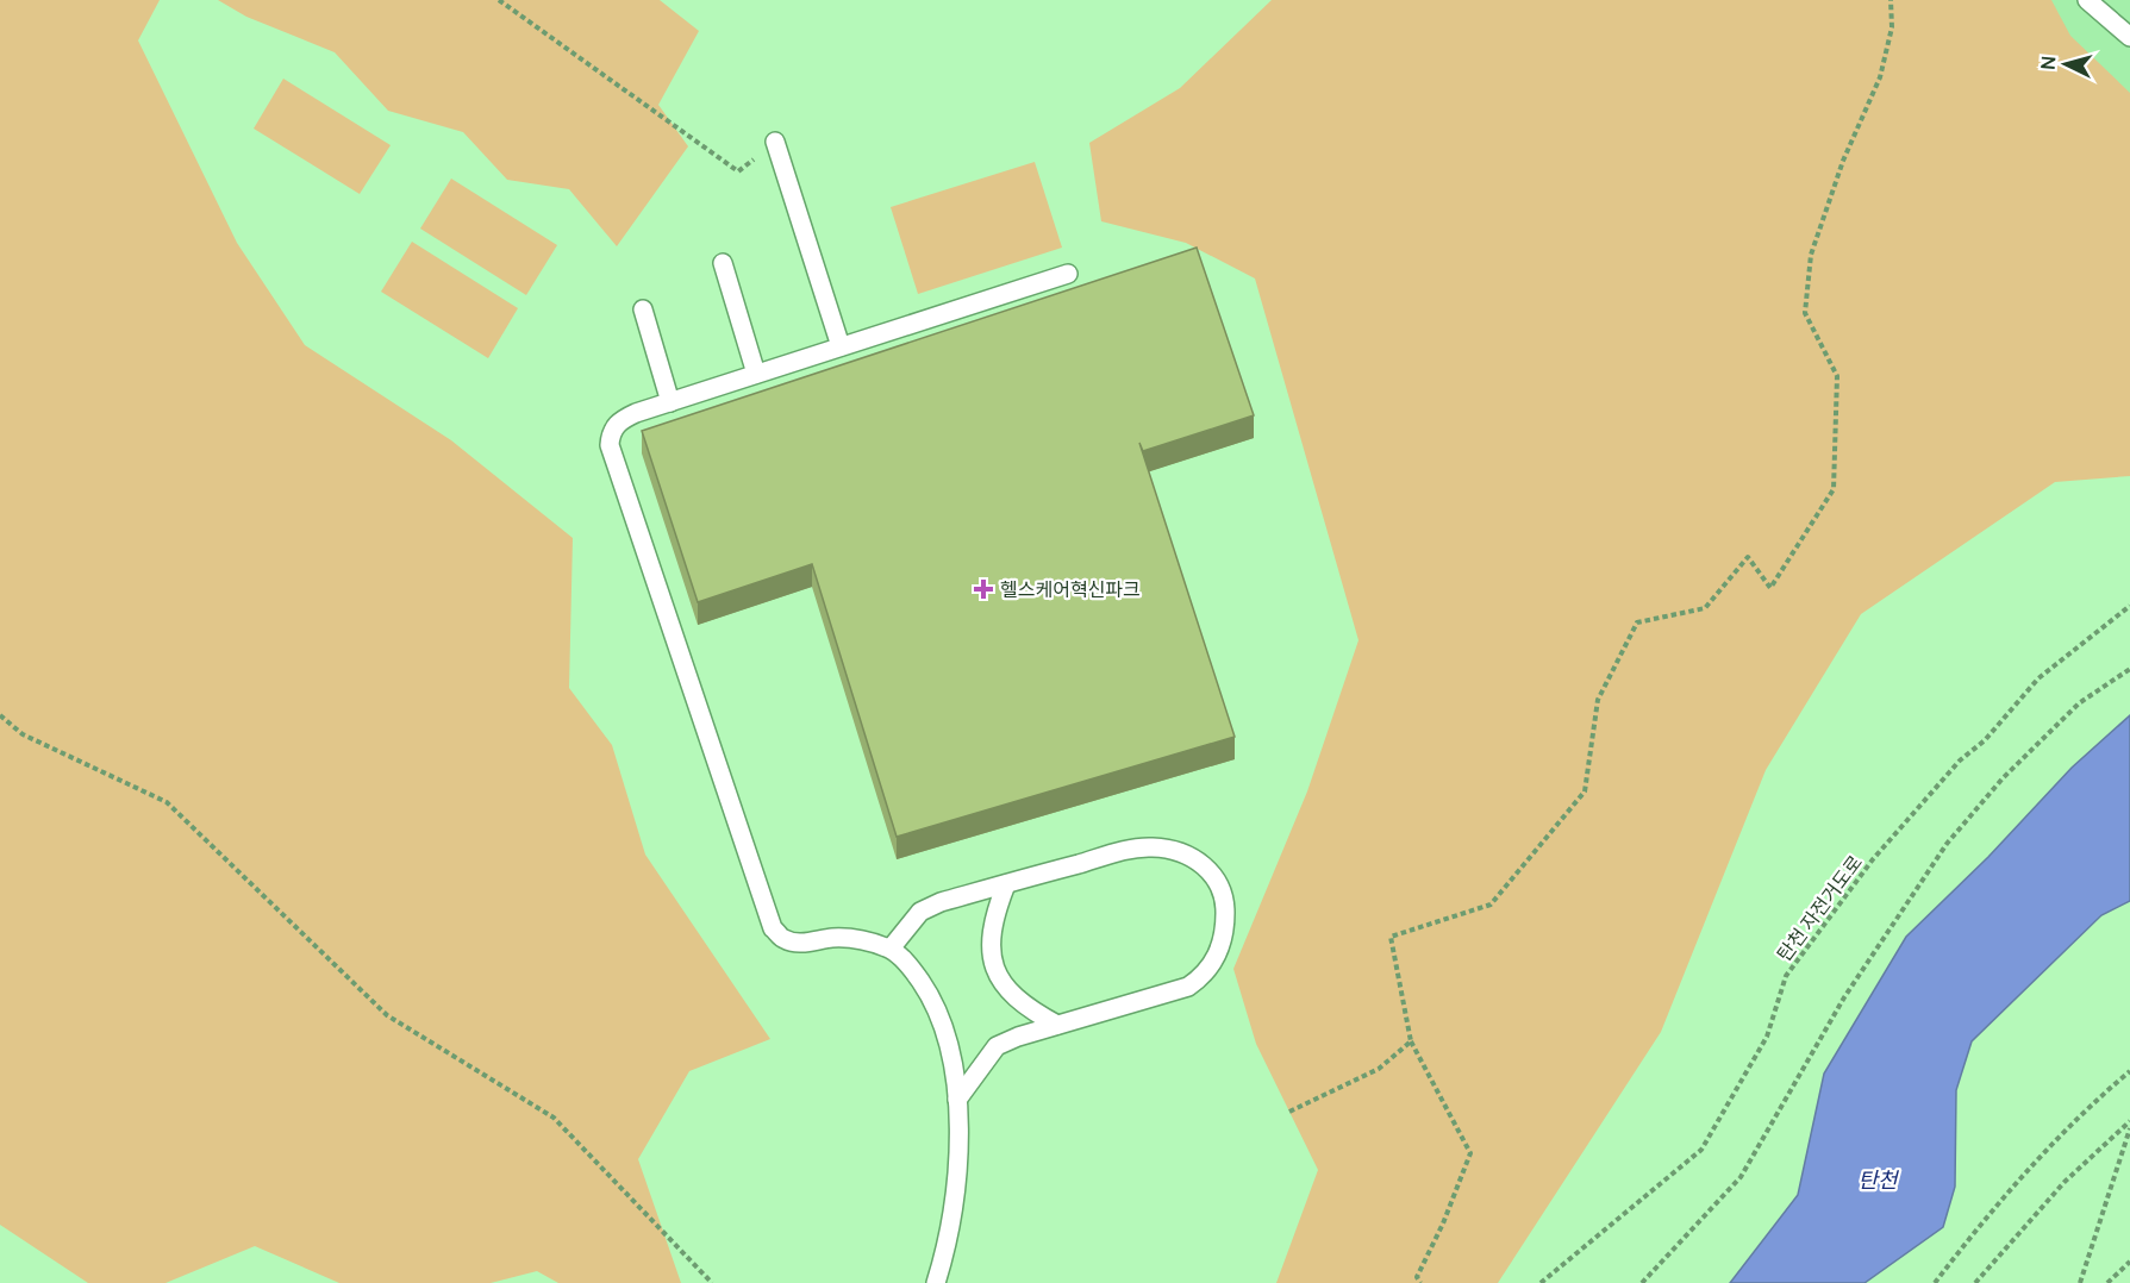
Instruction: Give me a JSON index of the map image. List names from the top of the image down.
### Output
{
  "streets": {
    "path": ["탄천 자전거도로"]
  },
  "water": ["탄천"],
  "places": {
    "health": ["헬스케어혁신파크"]
  },
  "north": "left"
}
